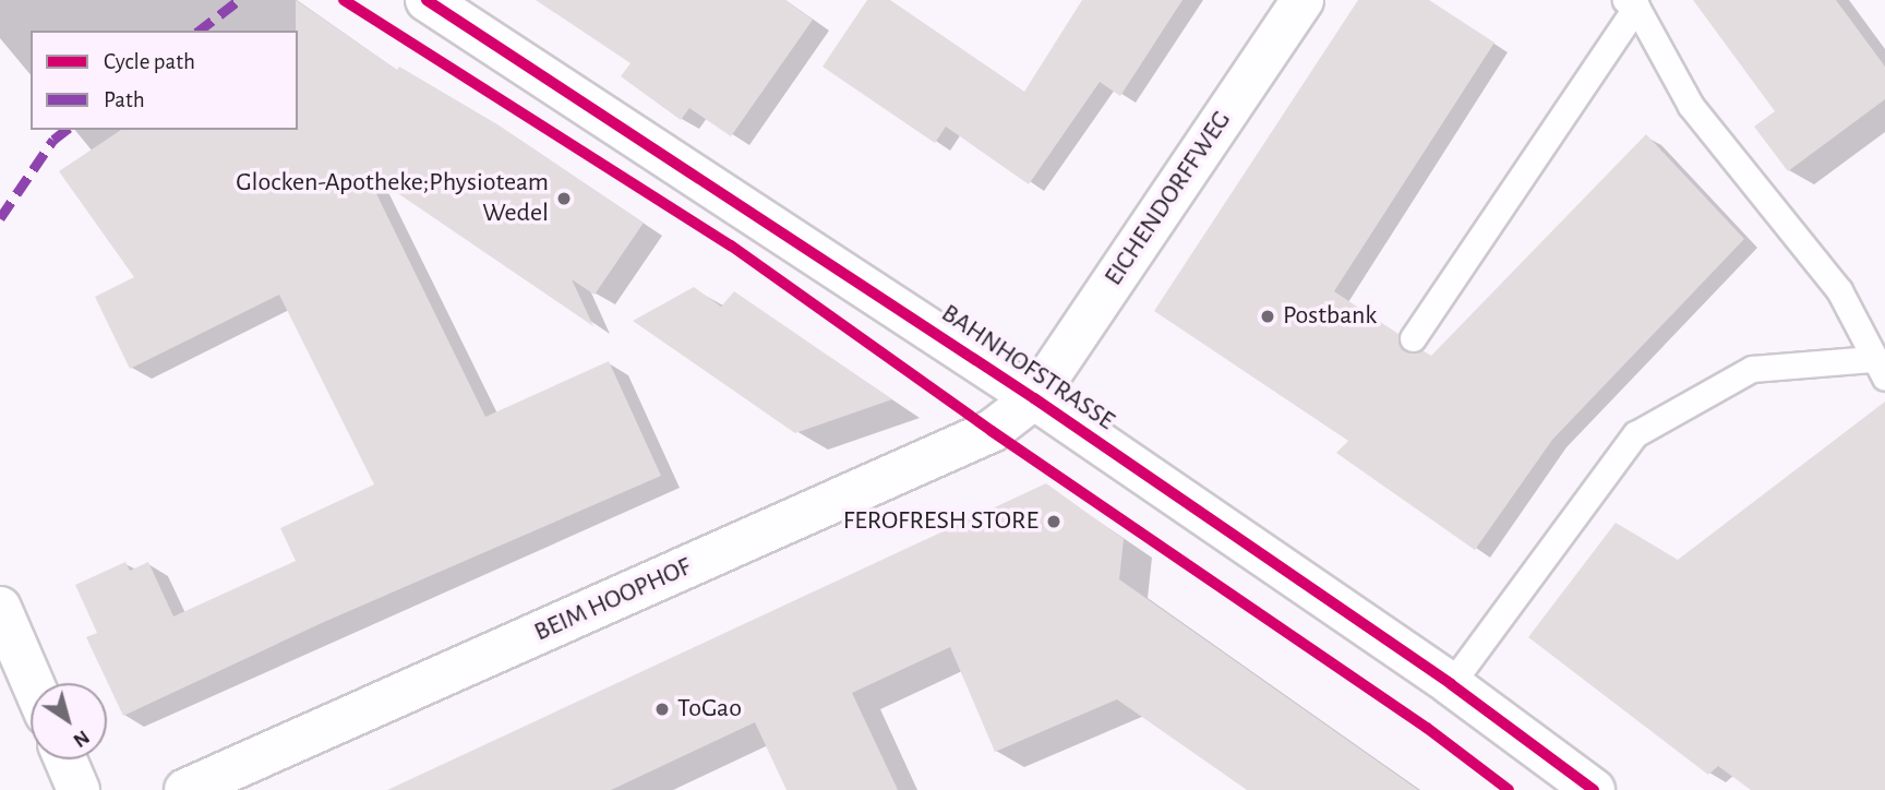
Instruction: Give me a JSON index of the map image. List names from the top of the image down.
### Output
{
  "streets": {
    "street": ["EICHENDORFFWEG", "BAHNHOFSTRASSE", "BEIM HOOPHOF"]
  },
  "crossings": [
    ["EICHENDORFFWEG", "BAHNHOFSTRASSE"],
    ["EICHENDORFFWEG", "BEIM HOOPHOF"],
    ["BAHNHOFSTRASSE", "BEIM HOOPHOF"]
  ],
  "places": [
    "Glocken-Apotheke;Physioteam Wedel",
    "Postbank",
    "FEROFRESH STORE",
    "ToGao"
  ],
  "legend": ["Cycle path", "Path"],
  "north": "bottom right"
}
